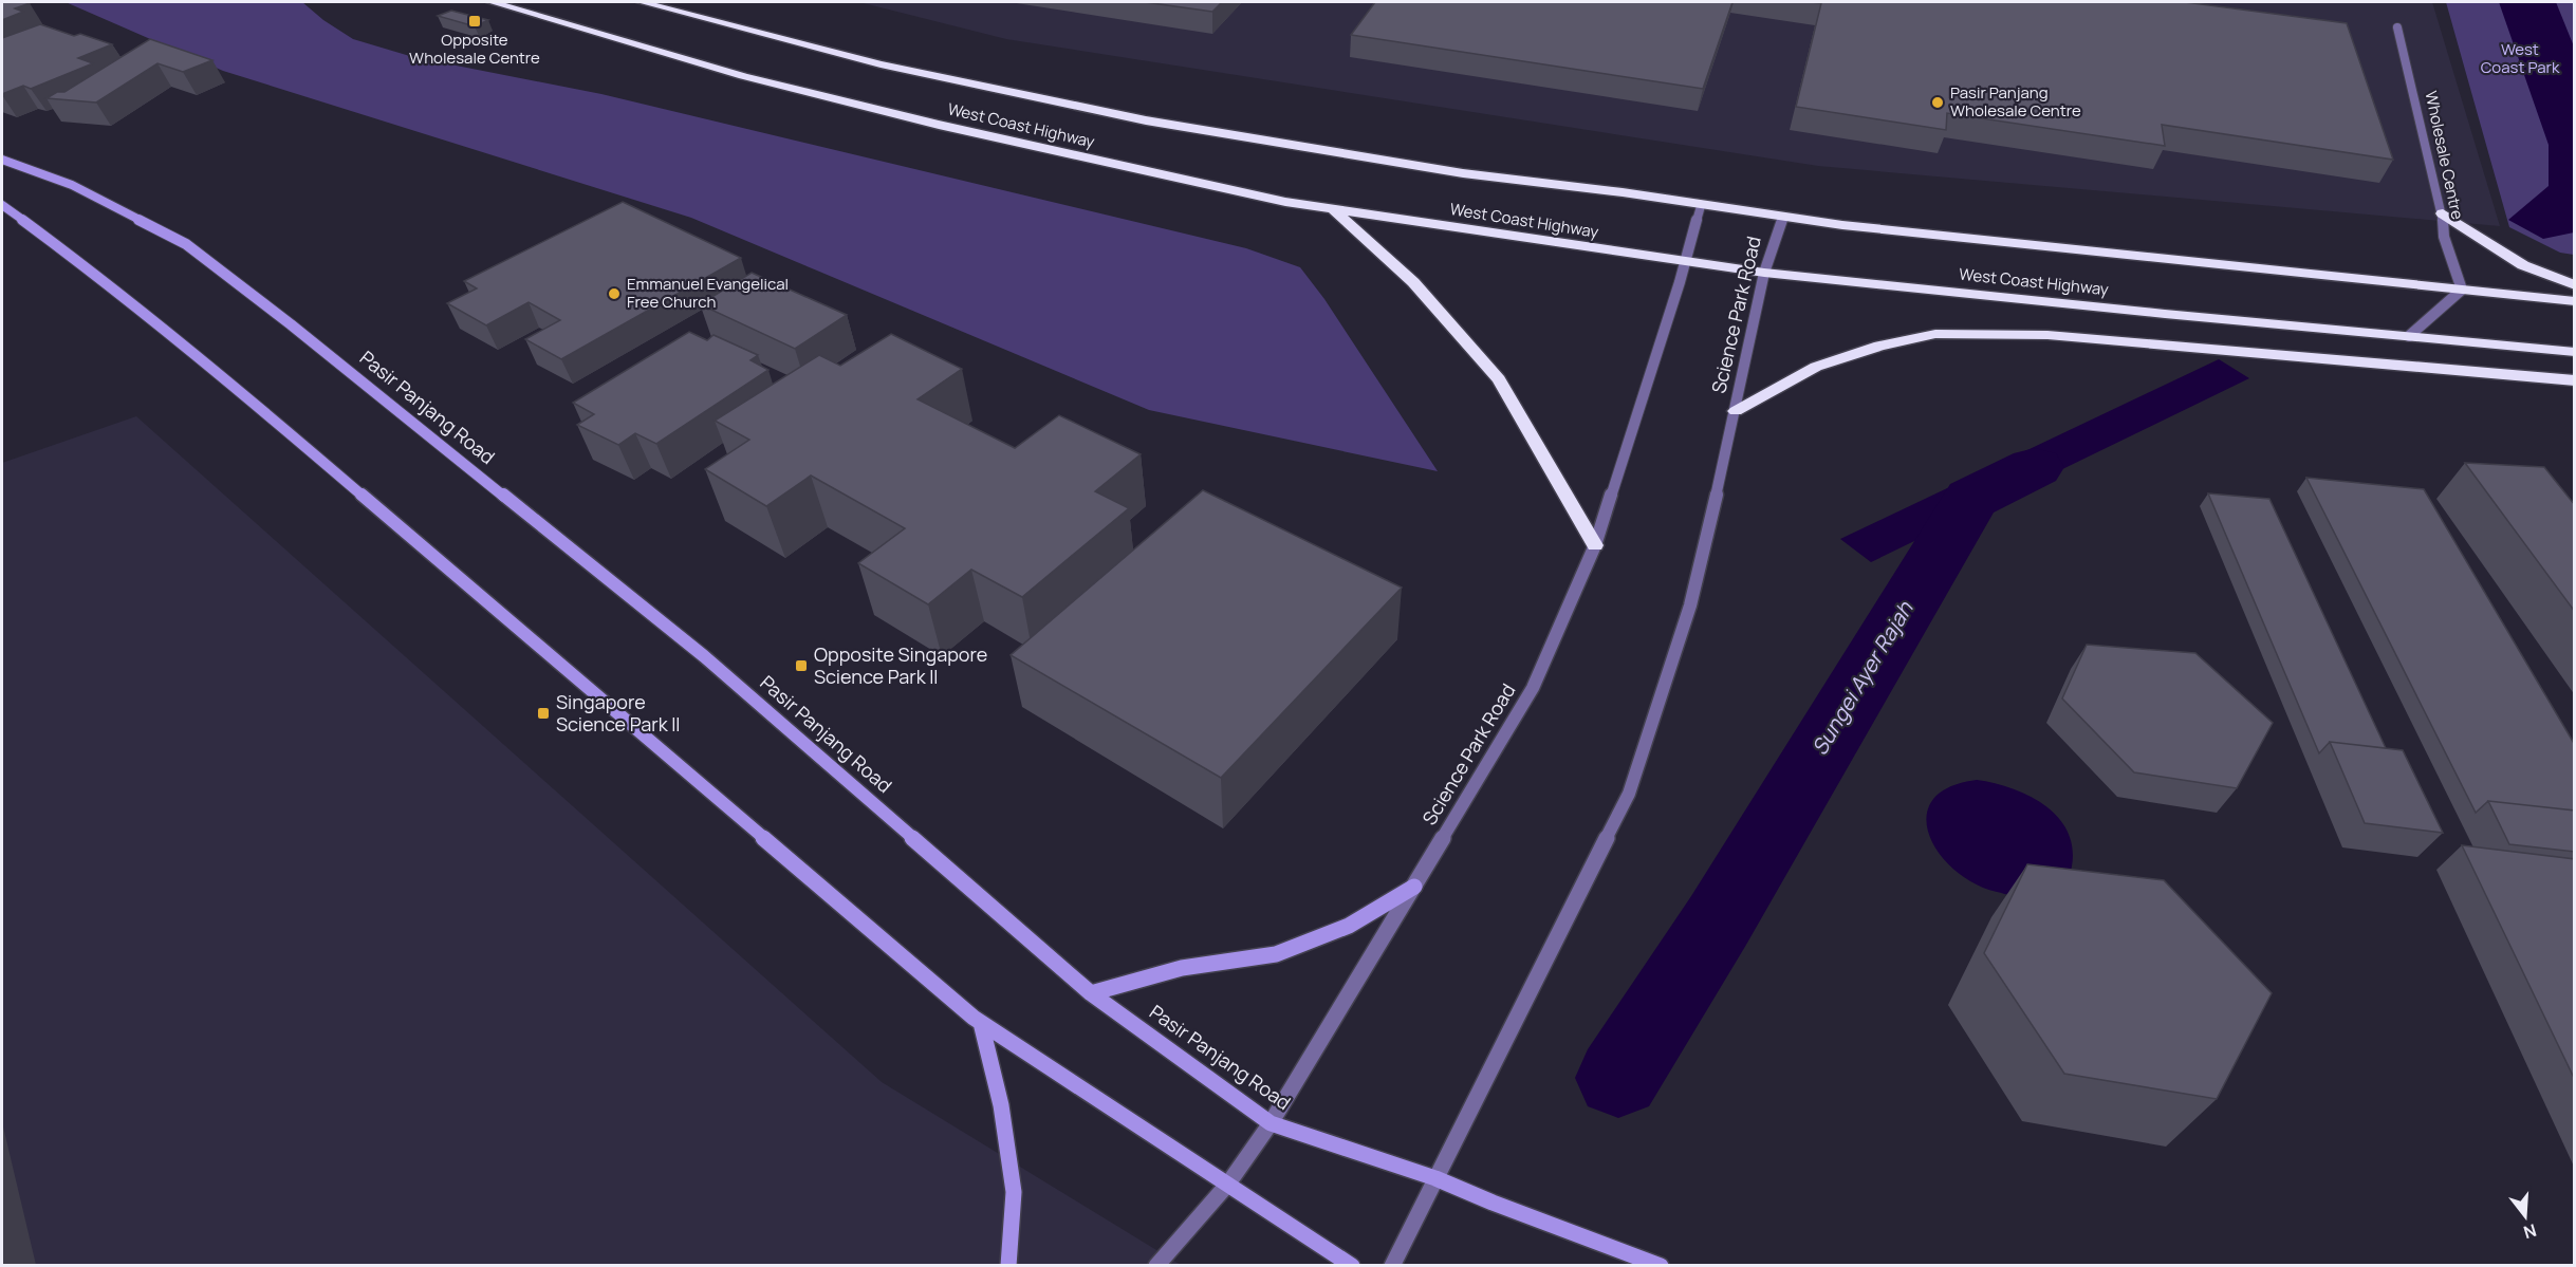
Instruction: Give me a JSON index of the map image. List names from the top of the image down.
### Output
{
  "streets": {
    "highway": ["West Coast Highway"],
    "main road": ["Pasir Panjang Road"],
    "street": ["Wholesale Centre", "Science Park Road"]
  },
  "crossings": [
    ["West Coast Highway", "Wholesale Centre"],
    ["West Coast Highway", "Science Park Road"],
    ["Science Park Road", "Pasir Panjang Road"]
  ],
  "water": ["Sungei Ayer Rajah"],
  "parks": ["West Coast Park"],
  "places": {
    "transit": ["Opposite Wholesale Centre", "Opposite Singapore Science Park II", "Singapore Science Park II"],
    "other": ["Pasir Panjang Wholesale Centre", "Emmanuel Evangelical Free Church"]
  },
  "north": "bottom"
}
